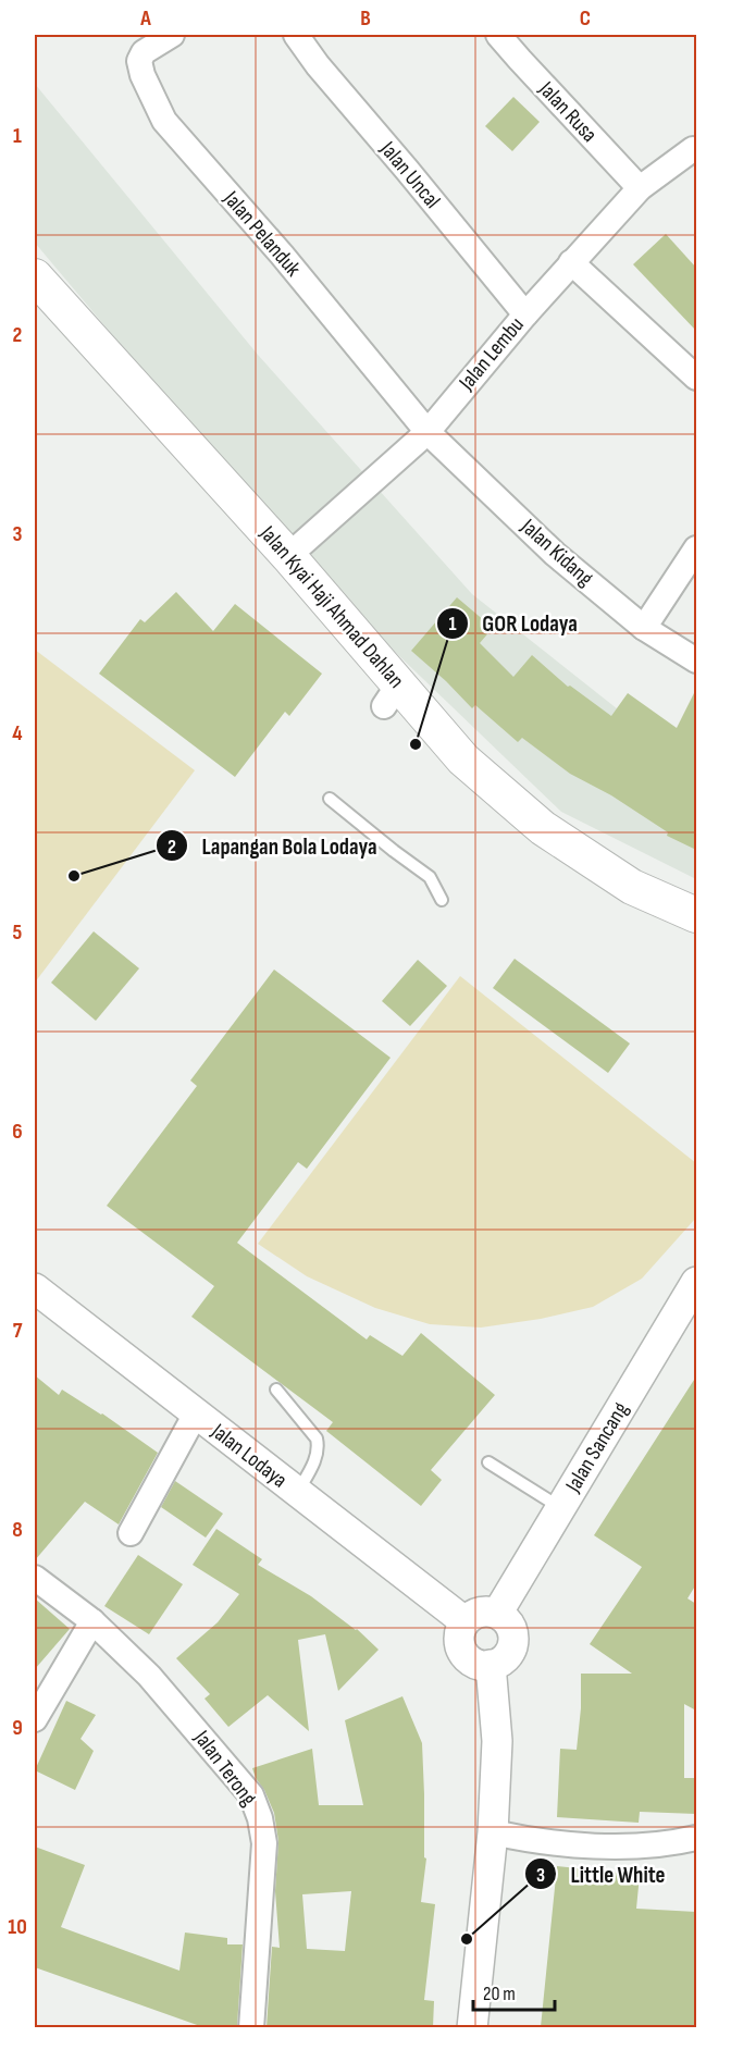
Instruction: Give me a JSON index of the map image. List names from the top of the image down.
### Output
{
  "streets": {
    "main road": ["Jalan Kyai Haji Ahmad Dahlan"],
    "street": [
      "Jalan Rusa",
      "Jalan Uncal",
      "Jalan Pelanduk",
      "Jalan Lembu",
      "Jalan Kidang",
      "Jalan Sancang",
      "Jalan Lodaya",
      "Jalan Terong"
    ]
  },
  "crossings": [
    ["Jalan Rusa", "Jalan Lembu"],
    ["Jalan Uncal", "Jalan Lembu"],
    ["Jalan Pelanduk", "Jalan Lembu"],
    ["Jalan Pelanduk", "Jalan Kidang"],
    ["Jalan Lembu", "Jalan Kidang"],
    ["Jalan Lembu", "Jalan Kyai Haji Ahmad Dahlan"],
    ["Jalan Sancang", "Jalan Lodaya"]
  ],
  "places": ["GOR Lodaya", "Lapangan Bola Lodaya", "Little White"],
  "scale_bar": "20 m",
  "grid": {
    "columns": ["A", "B", "C"],
    "rows": [
      "1",
      "2",
      "3",
      "4",
      "5",
      "6",
      "7",
      "8",
      "9",
      "10"
    ]
  }
}
